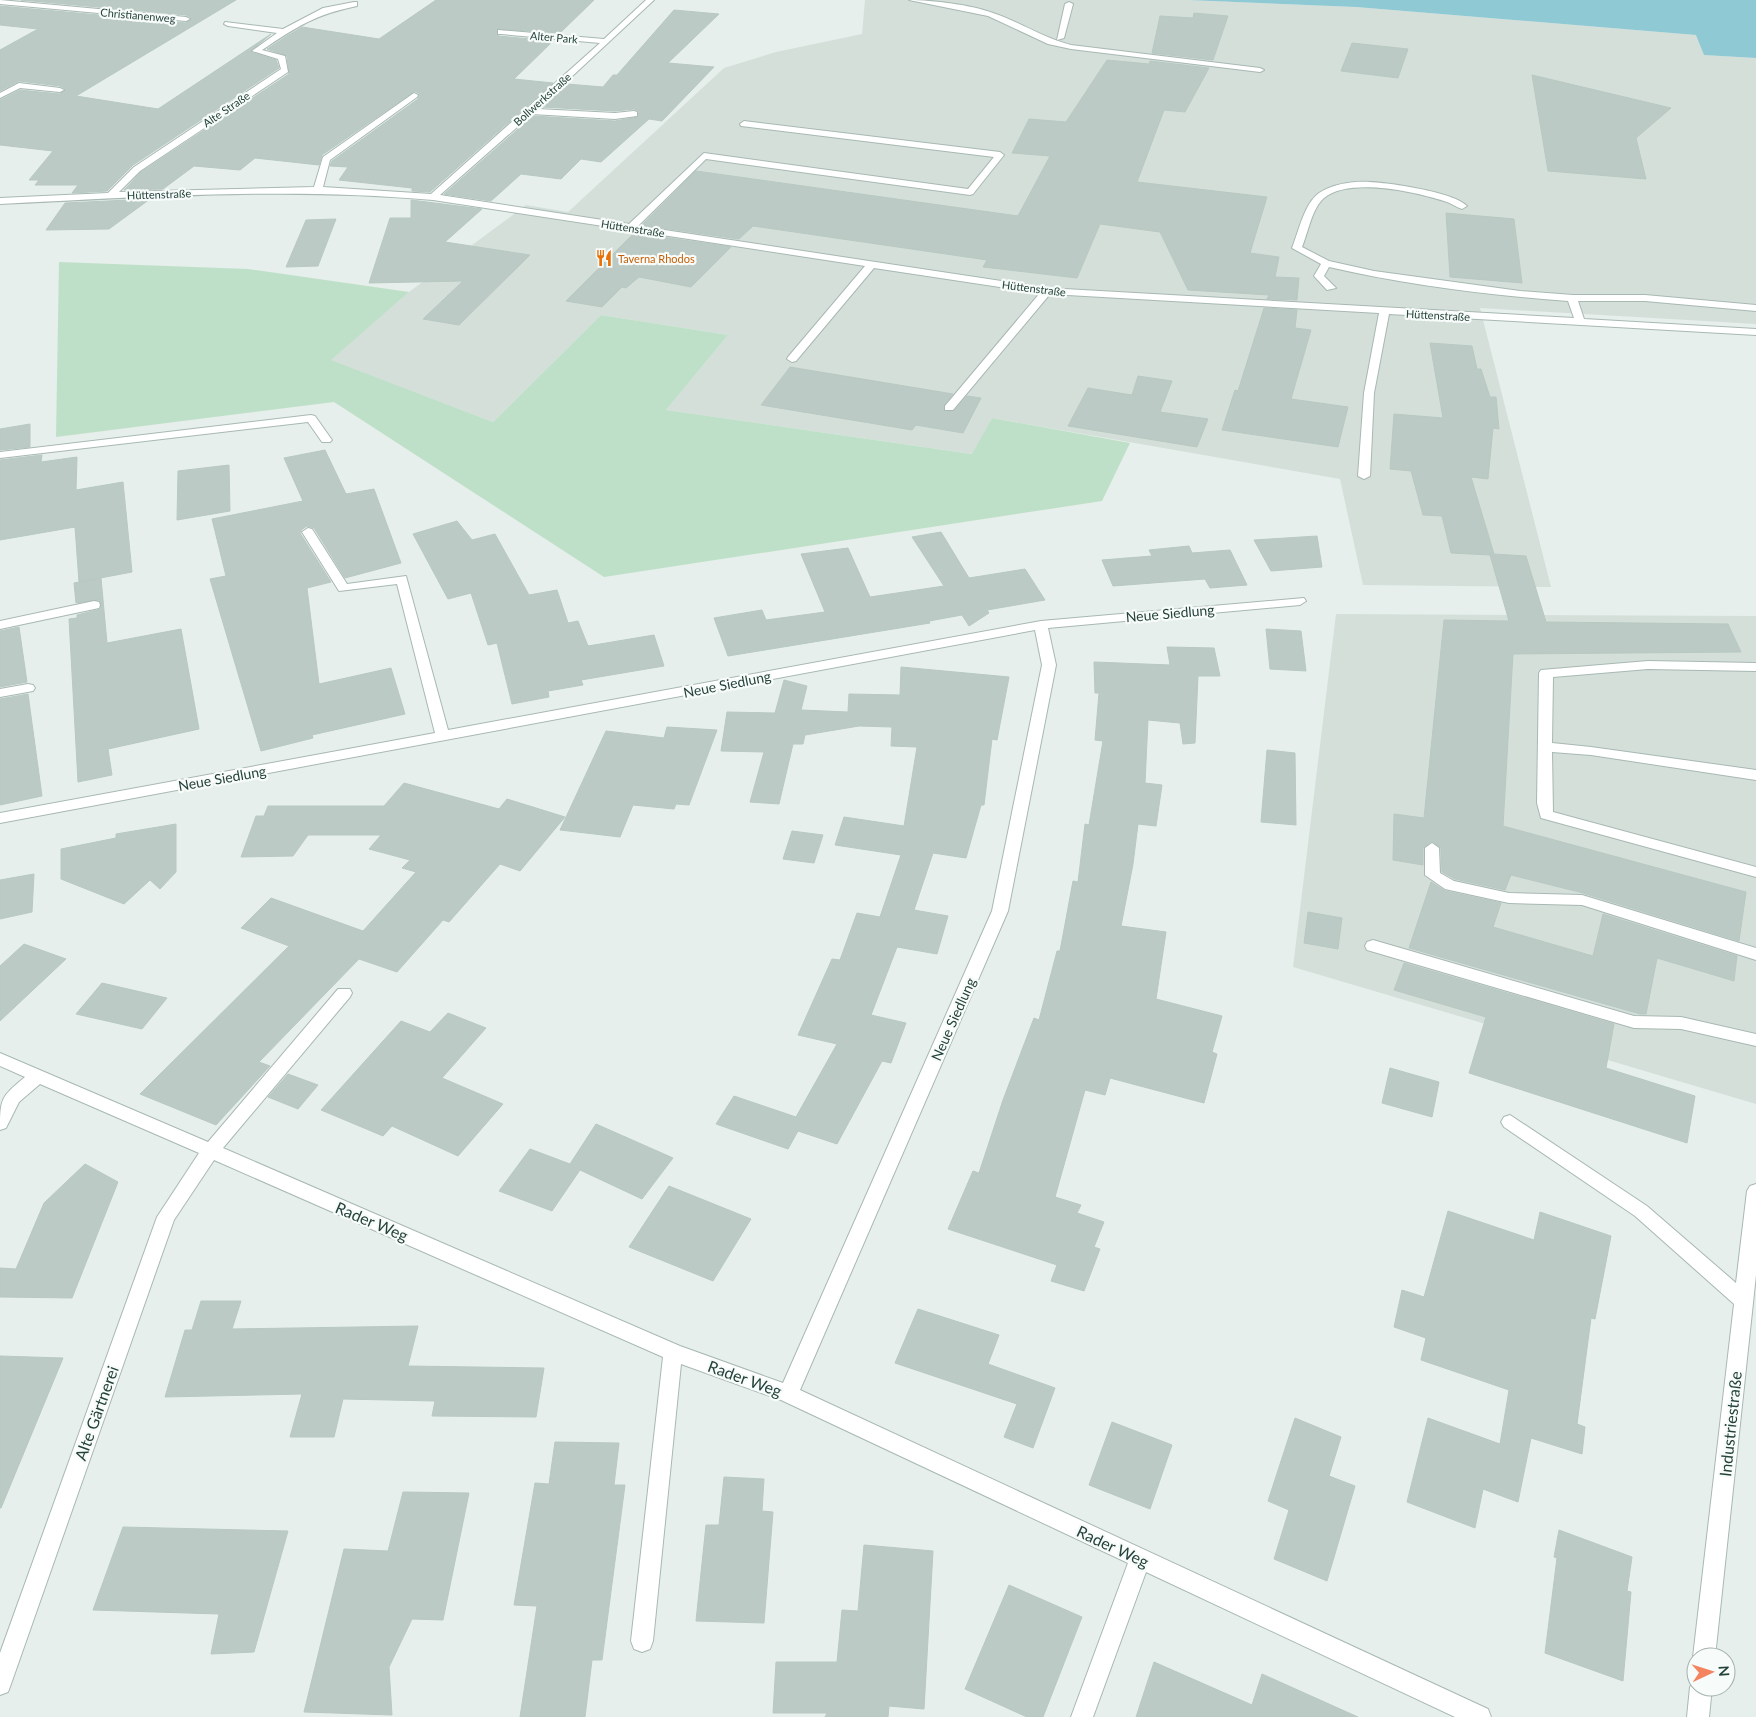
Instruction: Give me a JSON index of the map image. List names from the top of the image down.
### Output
{
  "streets": {
    "street": [
      "Christianenweg",
      "Alter Park",
      "Bollwerkstraße",
      "Alte Straße",
      "Hüttenstraße",
      "Neue Siedlung",
      "Rader Weg",
      "Alte Gärtnerei",
      "Industriestraße"
    ]
  },
  "crossings": [
    ["Alter Park", "Bollwerkstraße"],
    ["Bollwerkstraße", "Hüttenstraße"],
    ["Alte Straße", "Hüttenstraße"],
    ["Neue Siedlung", "Rader Weg"],
    ["Rader Weg", "Alte Gärtnerei"]
  ],
  "places": {
    "restaurant": ["Taverna Rhodos"]
  },
  "north": "right"
}
